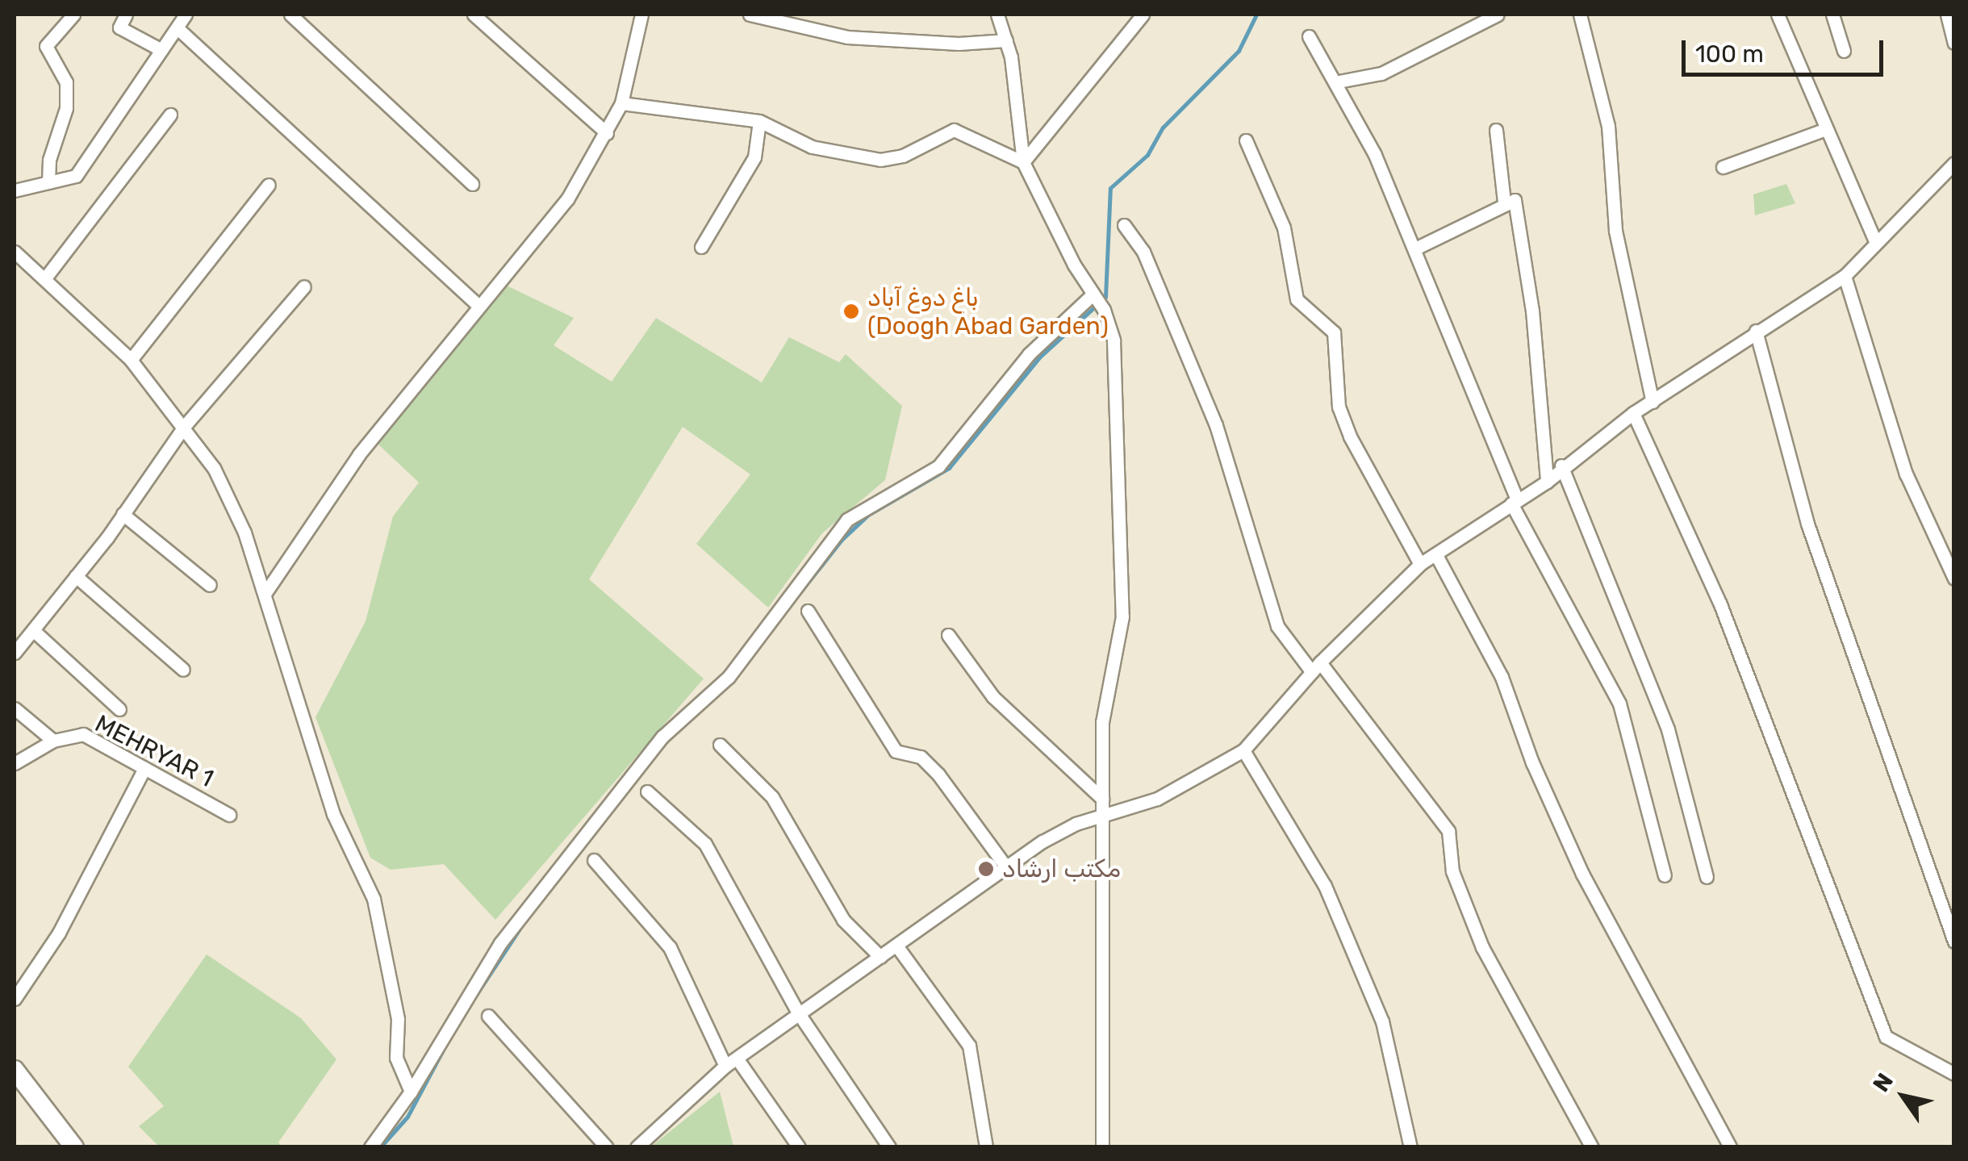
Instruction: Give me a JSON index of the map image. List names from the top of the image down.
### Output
{
  "streets": {
    "street": ["MEHRYAR 1"]
  },
  "places": ["باغ دوغ آباد (Doogh Abad Garden)", "مکتب ارشاد"],
  "scale_bar": "100 m",
  "north": "top left"
}
